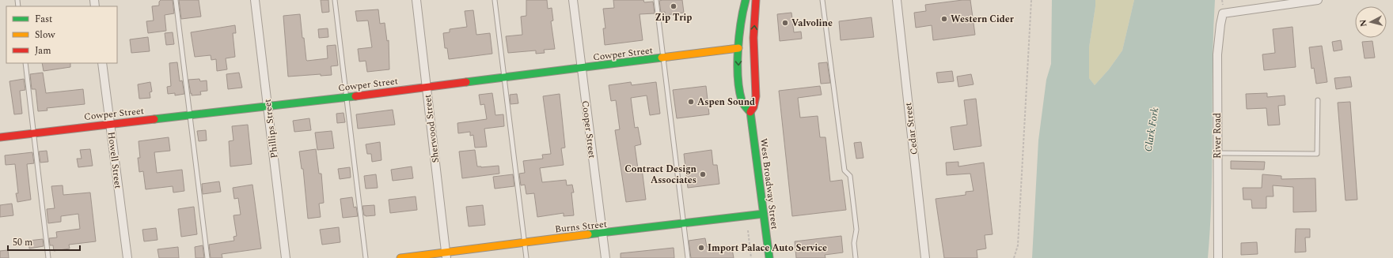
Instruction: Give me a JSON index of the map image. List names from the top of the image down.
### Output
{
  "streets": {
    "street": [
      "Cowper Street",
      "Phillips Street",
      "Sherwood Street",
      "Cedar Street",
      "Cooper Street",
      "River Road",
      "Howell Street",
      "West Broadway Street",
      "Burns Street"
    ]
  },
  "crossings": [
    ["Cowper Street", "Phillips Street"],
    ["Cowper Street", "Sherwood Street"],
    ["Cowper Street", "Cooper Street"],
    ["Cowper Street", "Howell Street"],
    ["Cowper Street", "West Broadway Street"],
    ["Sherwood Street", "Burns Street"],
    ["Cooper Street", "Burns Street"],
    ["West Broadway Street", "Burns Street"]
  ],
  "water": ["Clark Fork"],
  "places": [
    "Zip Trip",
    "Western Cider",
    "Valvoline",
    "Aspen Sound",
    "Contract Design Associates",
    "Import Palace Auto Service"
  ],
  "legend": ["Fast", "Slow", "Jam"],
  "scale_bar": "50 m",
  "north": "left"
}
